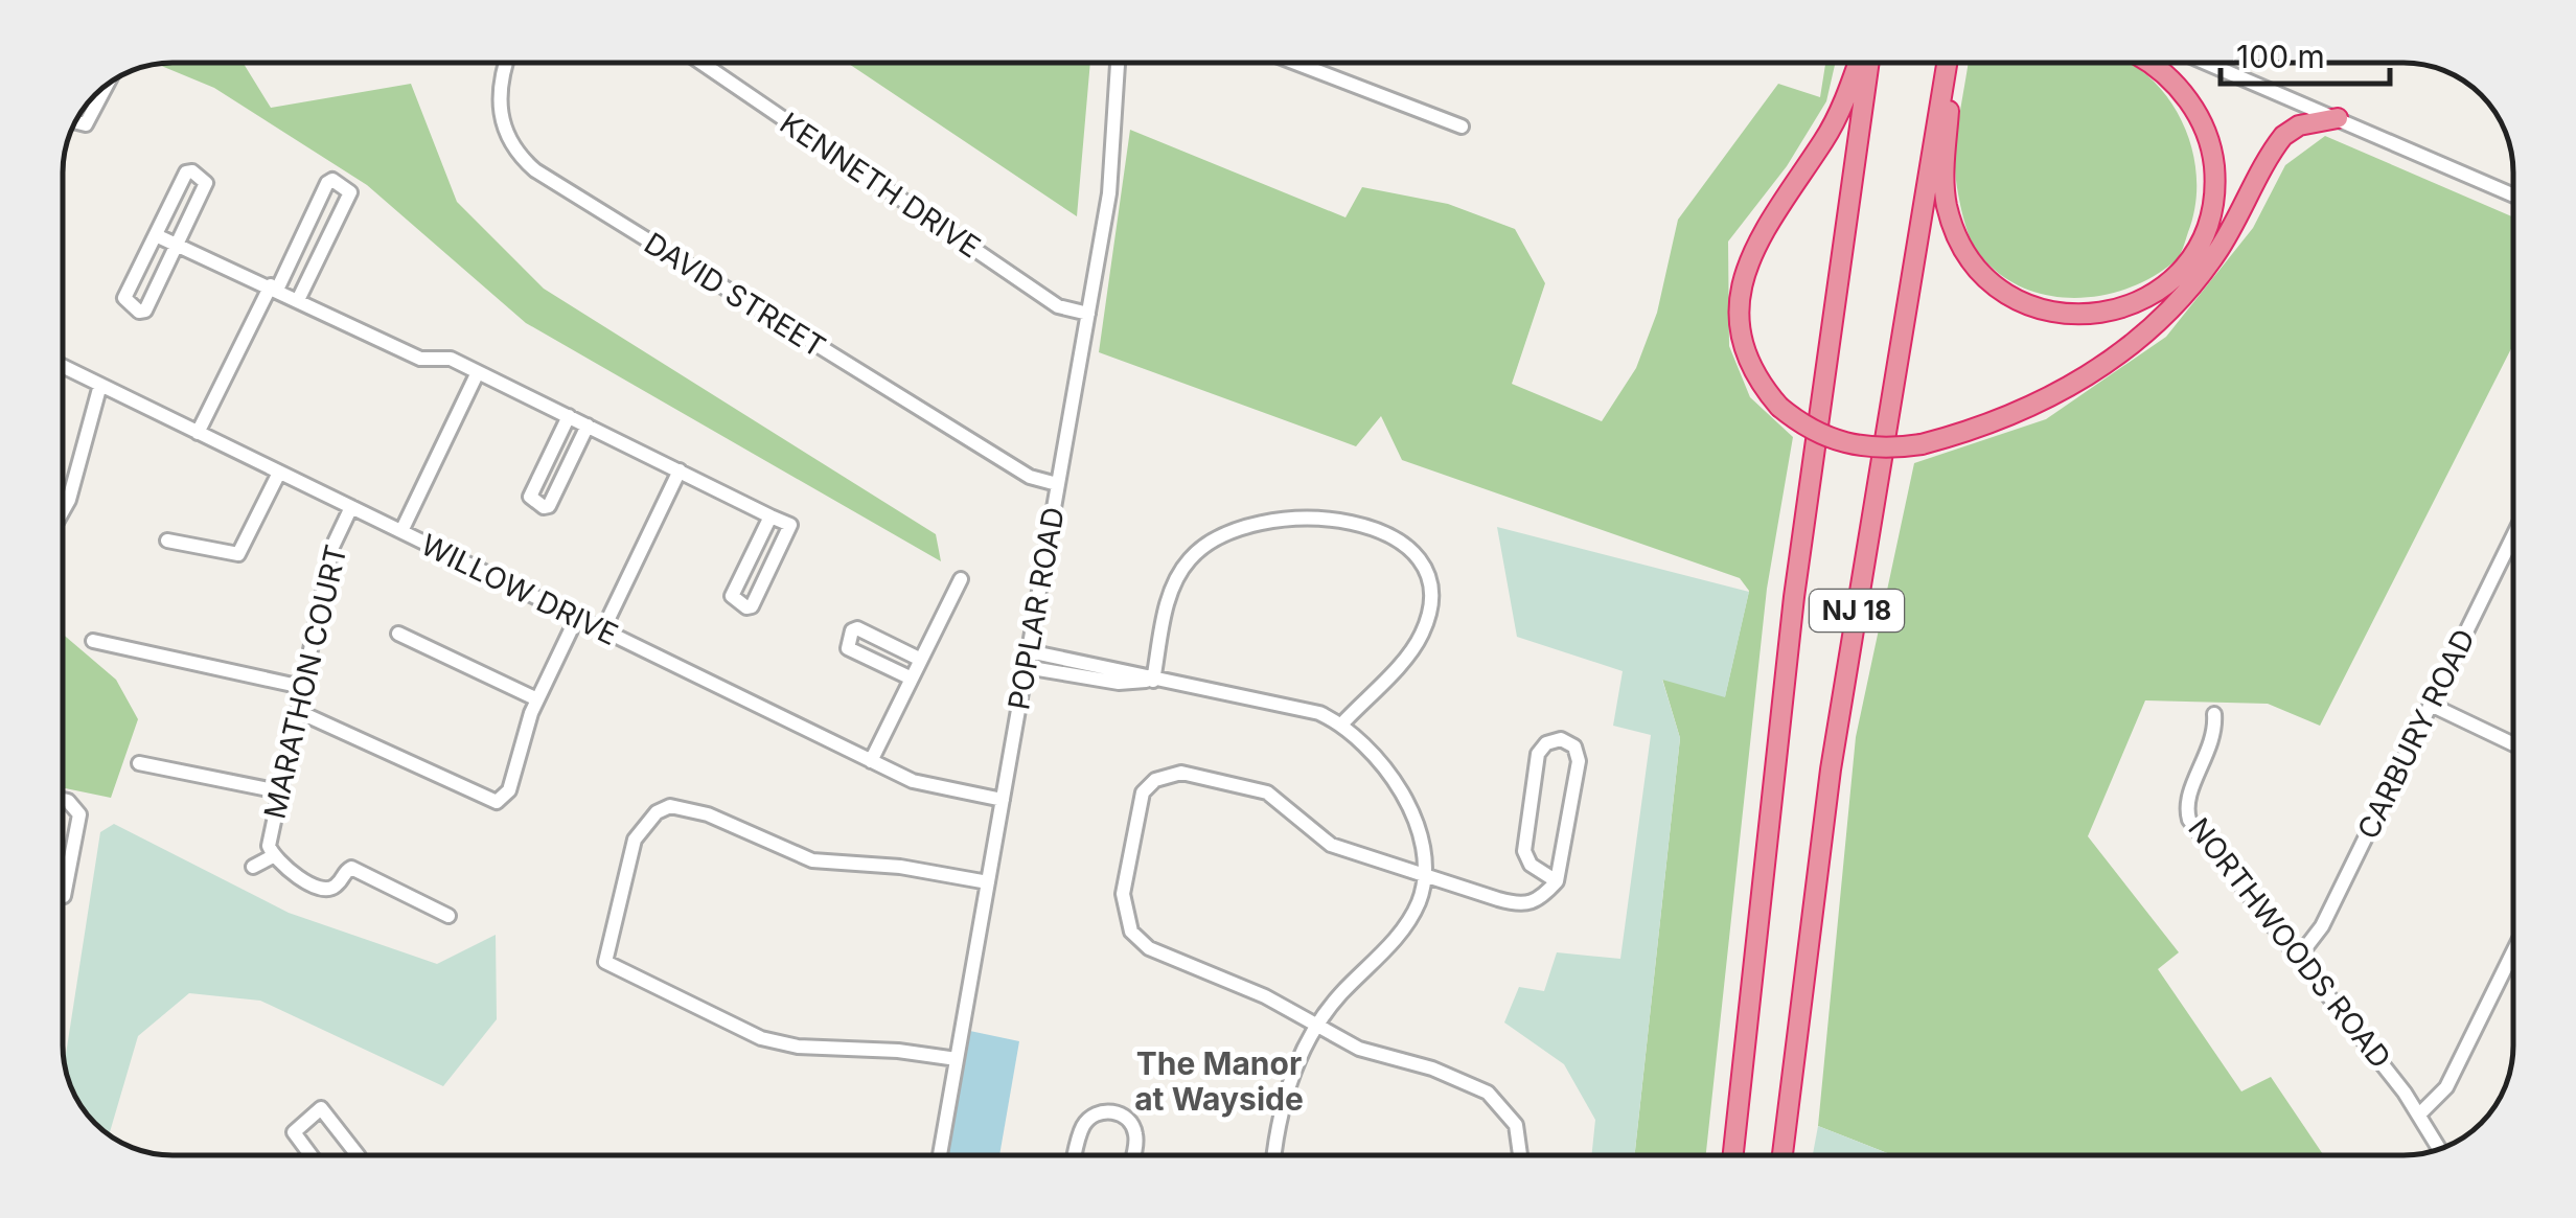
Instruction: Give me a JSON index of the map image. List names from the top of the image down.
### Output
{
  "streets": {
    "highway": ["NJ 18"],
    "street": [
      "KENNETH DRIVE",
      "DAVID STREET",
      "WILLOW DRIVE",
      "POPLAR ROAD",
      "MARATHON COURT",
      "CARBURY ROAD",
      "NORTHWOODS ROAD"
    ]
  },
  "crossings": [
    ["KENNETH DRIVE", "POPLAR ROAD"],
    ["DAVID STREET", "POPLAR ROAD"],
    ["WILLOW DRIVE", "POPLAR ROAD"],
    ["WILLOW DRIVE", "MARATHON COURT"],
    ["CARBURY ROAD", "NORTHWOODS ROAD"]
  ],
  "districts": ["The Manor at Wayside"],
  "scale_bar": "100 m"
}
